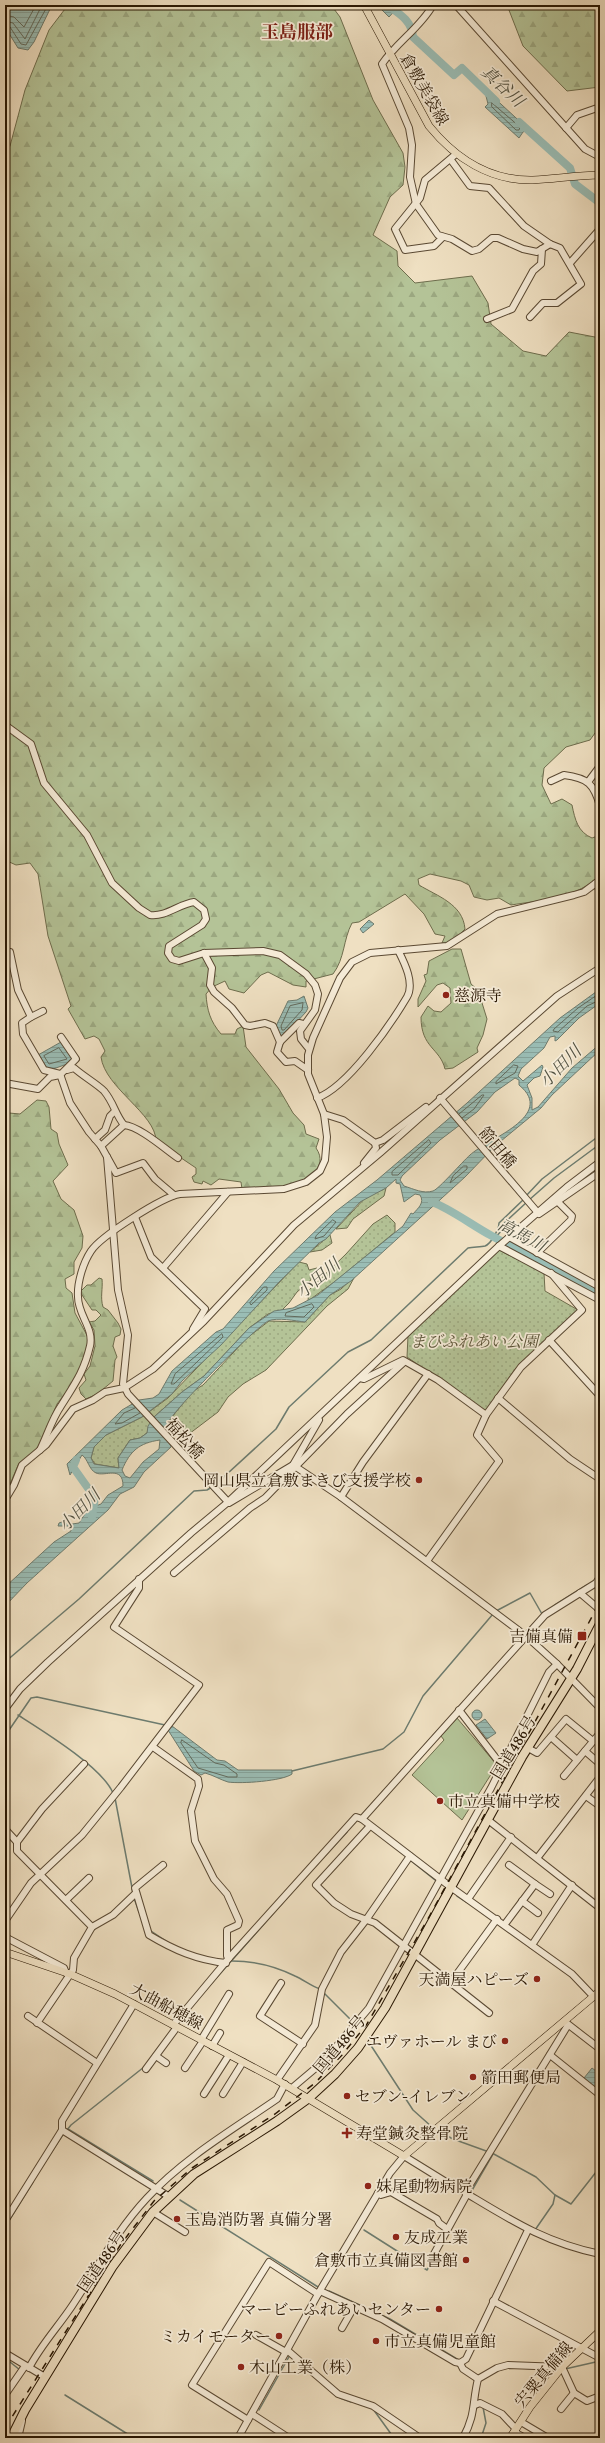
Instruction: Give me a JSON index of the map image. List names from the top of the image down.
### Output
{
  "streets": {
    "highway": ["国道486号"],
    "main road": ["倉敷美袋線", "大曲船穂線", "宍粟真備線"],
    "street": ["箭田橋", "福松橋"]
  },
  "crossings": [
    ["国道486号", "大曲船穂線"]
  ],
  "districts": ["玉島服部"],
  "water": ["真谷川", "小田川", "高馬川"],
  "parks": ["まびふれあい公園"],
  "places": {
    "other": [
      "慈源寺",
      "岡山県立倉敷まきび支援学校",
      "市立真備中学校",
      "天満屋ハピーズ",
      "エヴァホール まび",
      "箭田郵便局",
      "セブン-イレブン",
      "妹尾動物病院",
      "玉島消防署 真備分署",
      "友成工業",
      "倉敷市立真備図書館",
      "マービーふれあいセンター",
      "ミカイモーター",
      "市立真備児童館",
      "木山工業（株）"
    ],
    "transit": ["吉備真備"],
    "health": ["寿堂鍼灸整骨院"]
  }
}
